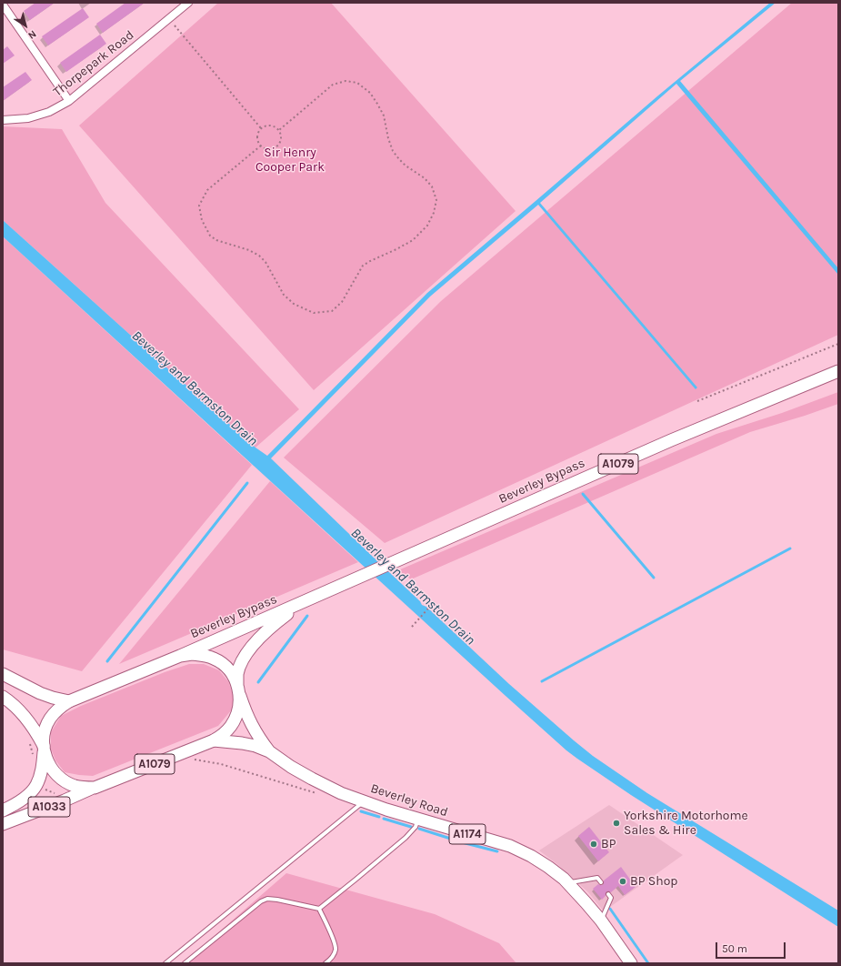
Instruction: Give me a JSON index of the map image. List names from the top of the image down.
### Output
{
  "streets": {
    "main road": [
      "A1079",
      "Beverley Bypass",
      "Beverley Road",
      "A1033",
      "A1174"
    ],
    "street": ["Thorpepark Road"]
  },
  "crossings": [
    ["A1079", "Beverley Bypass"],
    ["A1079", "Beverley Road"],
    ["A1079", "A1033"],
    ["Beverley Bypass", "Beverley Road"]
  ],
  "water": ["Beverley and Barmston Drain"],
  "parks": ["Sir Henry Cooper Park"],
  "places": ["Yorkshire Motorhome Sales & Hire", "BP", "BP Shop"],
  "scale_bar": "50 m",
  "north": "bottom right"
}
